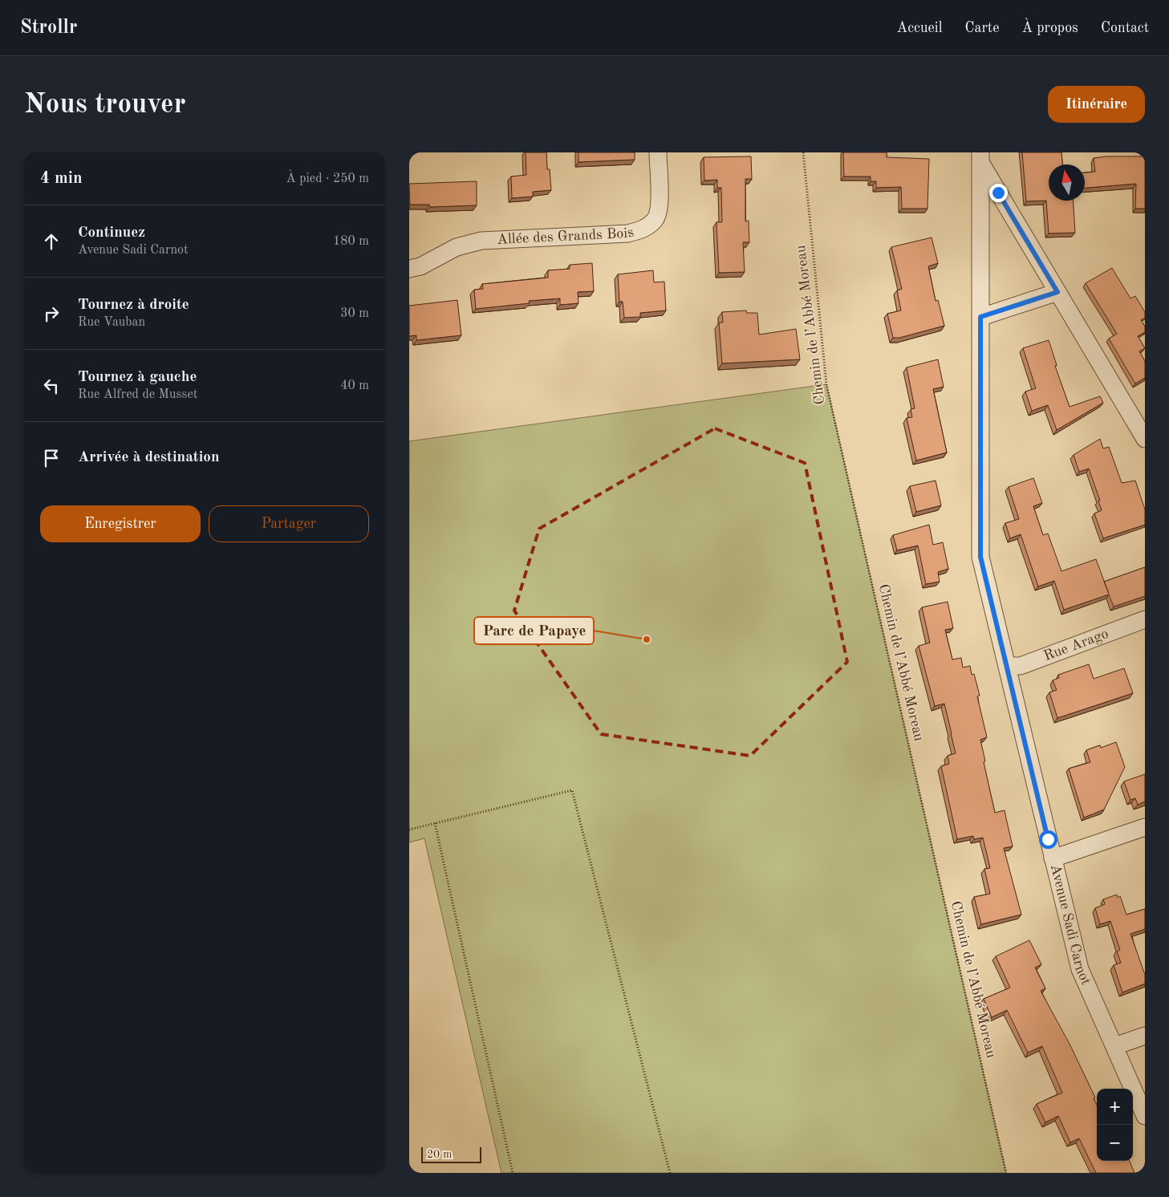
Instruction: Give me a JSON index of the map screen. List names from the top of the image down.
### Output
{
  "streets": {
    "street": ["Allée des Grands Bois", "Rue Arago", "Avenue Sadi Carnot"],
    "path": ["Chemin de l’Abbé Moreau"]
  },
  "crossings": [
    ["Rue Arago", "Avenue Sadi Carnot"]
  ],
  "places": ["Parc de Papaye"],
  "scale_bar": "20 m",
  "north": "top",
  "page": {
    "header": "Strollr",
    "nav": [
      "Accueil",
      "Carte",
      "À propos",
      "Contact"
    ],
    "buttons": [
      "Itinéraire",
      ["Enregistrer", "Partager"]
    ],
    "title": "Nous trouver",
    "heading": ["4 min", "À pied · 250 m"],
    "list": [
      ["Continuez", "Avenue Sadi Carnot", "180 m"],
      ["Tournez à droite", "Rue Vauban", "30 m"],
      ["Tournez à gauche", "Rue Alfred de Musset", "40 m"],
      "Arrivée à destination"
    ],
    "map_buttons": ["+", "−"],
    "scale": "20 m"
  }
}
